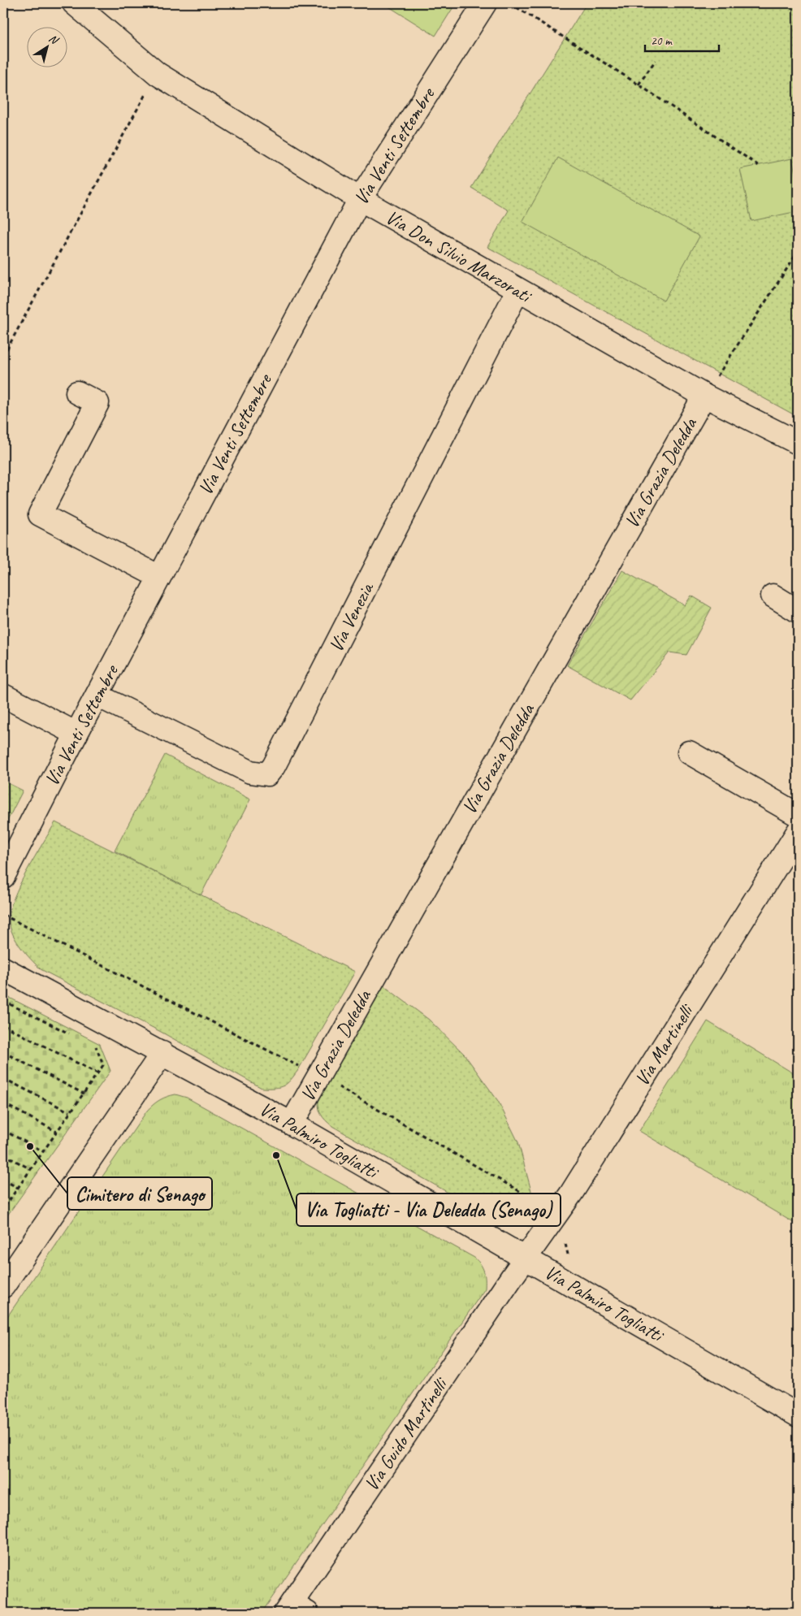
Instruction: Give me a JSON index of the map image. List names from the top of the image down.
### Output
{
  "streets": {
    "street": [
      "Via Venti Settembre",
      "Via Don Silvio Marzorati",
      "Via Grazia Deledda",
      "Via Venezia",
      "Via Martinelli",
      "Via Palmiro Togliatti",
      "Via Guido Martinelli"
    ]
  },
  "crossings": [
    ["Via Venti Settembre", "Via Don Silvio Marzorati"],
    ["Via Venti Settembre", "Via Venezia"],
    ["Via Don Silvio Marzorati", "Via Grazia Deledda"],
    ["Via Don Silvio Marzorati", "Via Venezia"],
    ["Via Grazia Deledda", "Via Palmiro Togliatti"],
    ["Via Martinelli", "Via Palmiro Togliatti"],
    ["Via Martinelli", "Via Guido Martinelli"],
    ["Via Palmiro Togliatti", "Via Guido Martinelli"]
  ],
  "places": ["Cimitero di Senago", "Via Togliatti - Via Deledda (Senago)"],
  "scale_bar": "20 m",
  "north": "top right"
}
